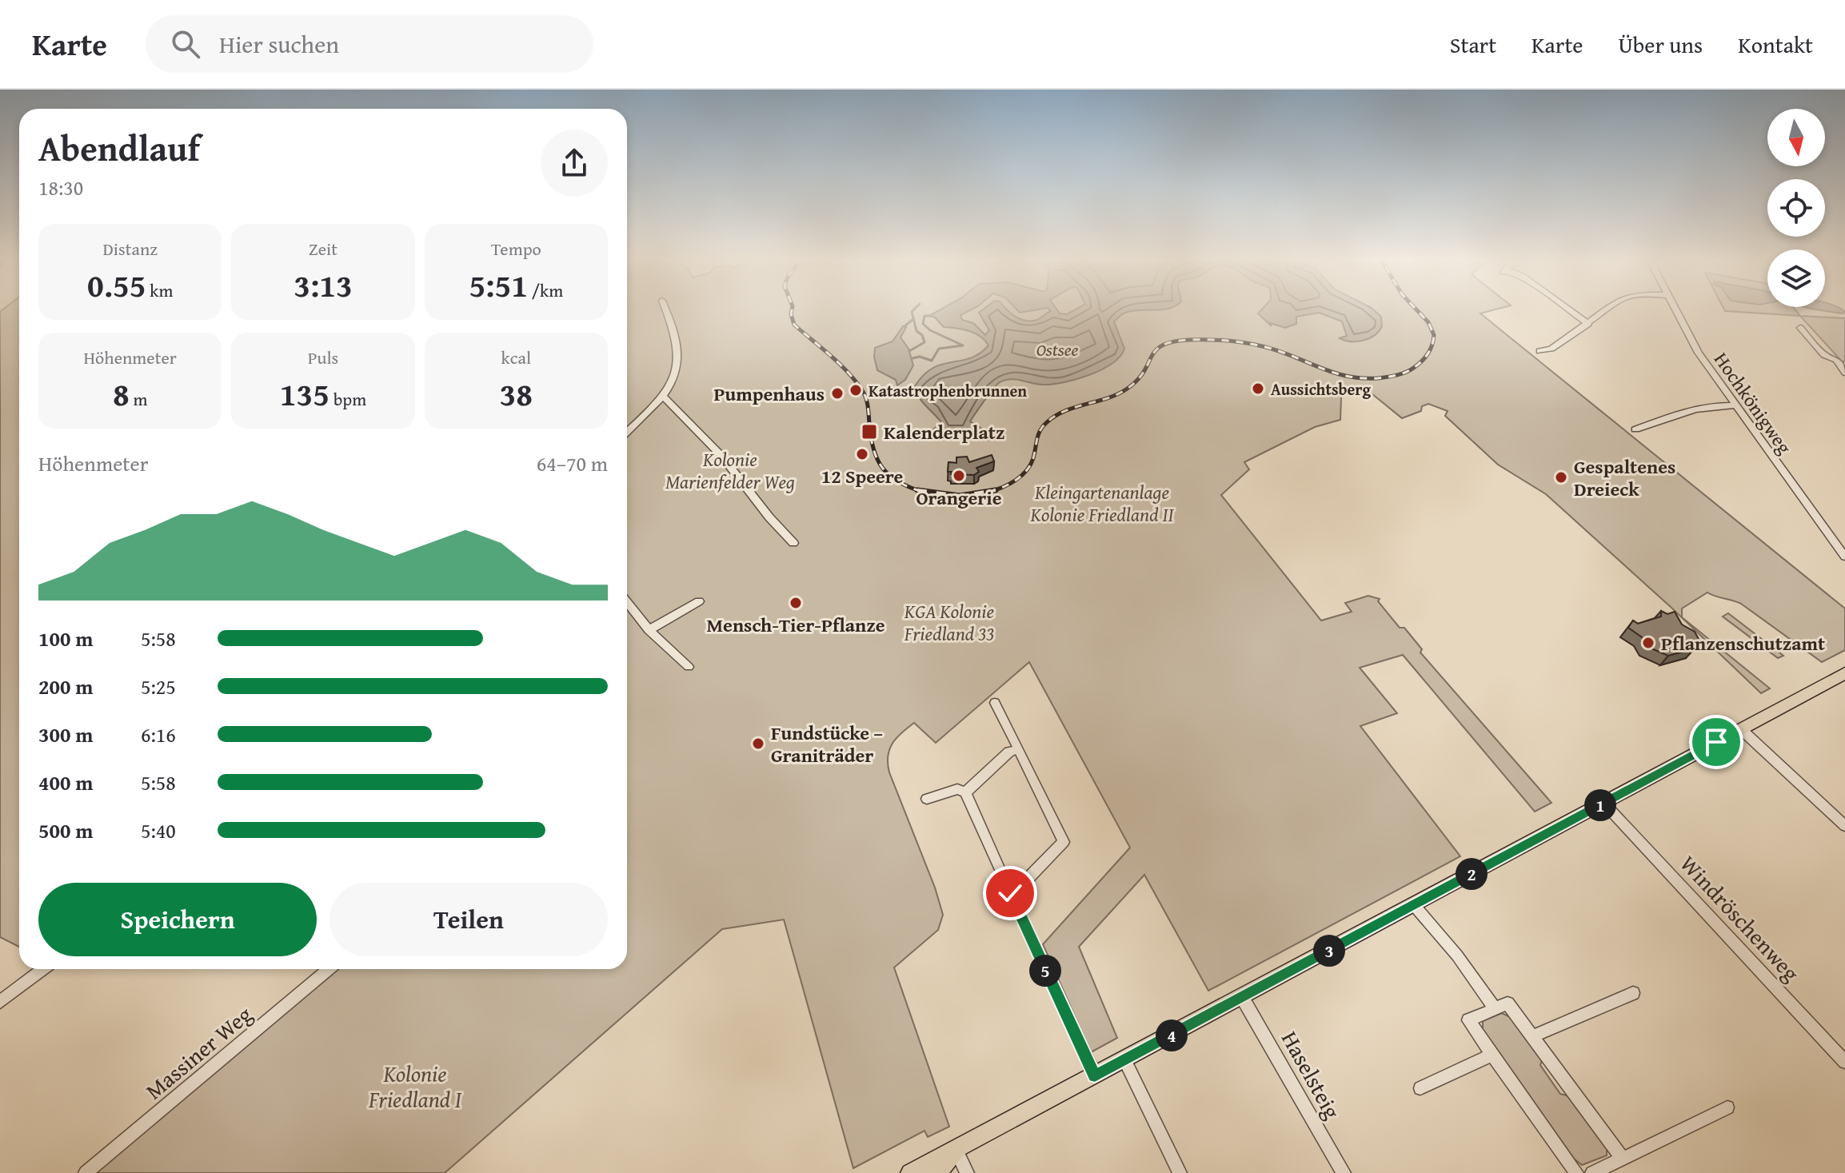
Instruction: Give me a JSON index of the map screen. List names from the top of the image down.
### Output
{
  "streets": {
    "street": [
      "Hochkönigweg",
      "Windröschenweg",
      "Massiner Weg",
      "Haselsteig"
    ]
  },
  "water": ["Ostsee"],
  "parks": [
    "Kolonie Marienfelder Weg",
    "Kleingartenanlage Kolonie Friedland II",
    "KGA Kolonie Friedland 33",
    "Kolonie Friedland I"
  ],
  "places": {
    "other": [
      "Aussichtsberg",
      "Katastrophenbrunnen",
      "Pumpenhaus",
      "12 Speere",
      "Orangerie",
      "Gespaltenes Dreieck",
      "Mensch-Tier-Pflanze",
      "Pflanzenschutzamt",
      "Fundstücke – Graniträder"
    ],
    "transit": ["Kalenderplatz"]
  },
  "north": "bottom",
  "page": {
    "header": "Karte",
    "search": "Hier suchen",
    "nav": [
      "Start",
      "Karte",
      "Über uns",
      "Kontakt"
    ],
    "heading": ["Abendlauf", "18:30"],
    "stats": [
      ["Distanz", "0.55 km"],
      ["Zeit", "3:13"],
      ["Tempo", "5:51 /km"],
      ["Höhenmeter", "8 m"],
      ["Puls", "135 bpm"],
      ["kcal", "38"]
    ],
    "chart": ["Höhenmeter", "64–70 m"],
    "list": [
      {
        "name": "100 m",
        "note": "5:58"
      },
      {
        "name": "200 m",
        "note": "5:25"
      },
      {
        "name": "300 m",
        "note": "6:16"
      },
      {
        "name": "400 m",
        "note": "5:58"
      },
      {
        "name": "500 m",
        "note": "5:40"
      }
    ],
    "pins": [
      "1",
      "2",
      "3",
      "5",
      "4"
    ],
    "buttons": ["Speichern", "Teilen"]
  }
}
